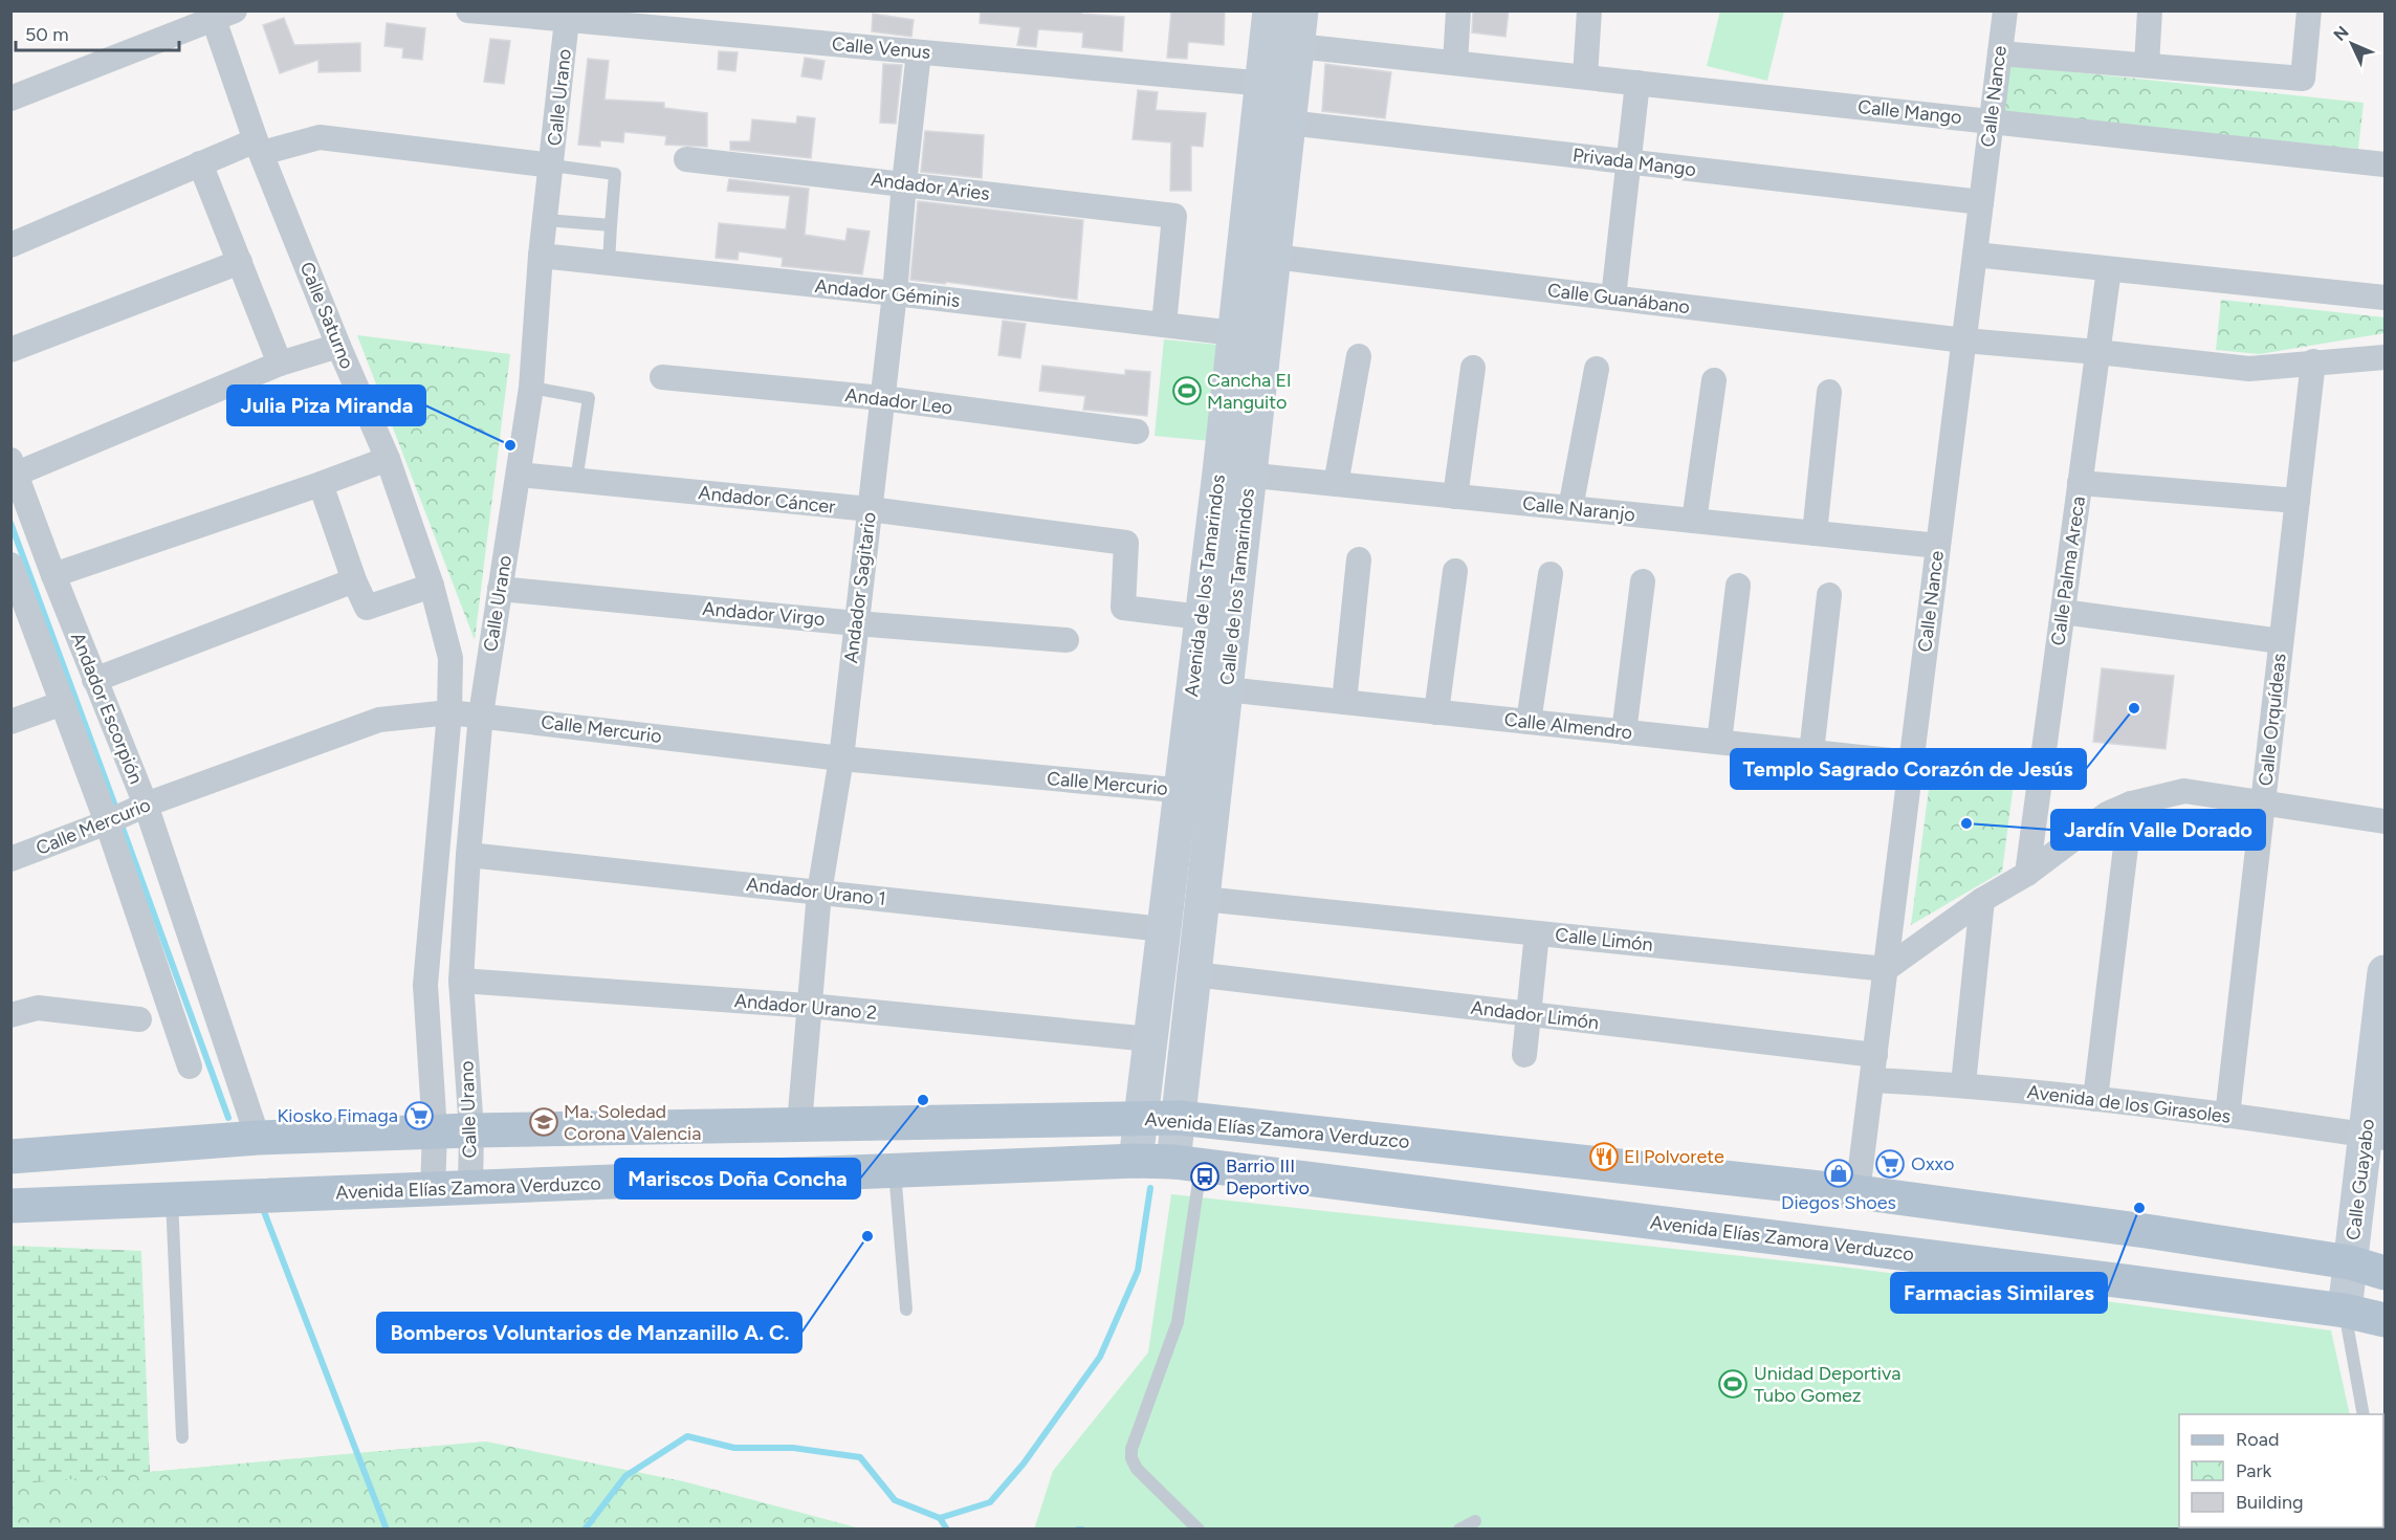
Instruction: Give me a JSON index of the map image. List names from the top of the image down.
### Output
{
  "streets": {
    "main road": ["Avenida Elías Zamora Verduzco"],
    "street": [
      "Calle Venus",
      "Calle Nance",
      "Calle Urano",
      "Calle Mango",
      "Privada Mango",
      "Andador Aries",
      "Andador Géminis",
      "Calle Guanábano",
      "Calle Saturno",
      "Andador Leo",
      "Andador Cáncer",
      "Calle Naranjo",
      "Calle Palma Areca",
      "Avenida de los Tamarindos",
      "Calle de los Tamarindos",
      "Andador Sagitario",
      "Andador Virgo",
      "Andador Escorpión",
      "Calle Orquídeas",
      "Calle Almendro",
      "Calle Mercurio",
      "Andador Urano 1",
      "Calle Limón",
      "Andador Urano 2",
      "Andador Limón",
      "Avenida de los Girasoles",
      "Calle Guayabo"
    ]
  },
  "crossings": [
    ["Calle Venus", "Calle Urano"],
    ["Calle Venus", "Avenida de los Tamarindos"],
    ["Calle Venus", "Calle de los Tamarindos"],
    ["Calle Venus", "Andador Sagitario"],
    ["Calle Nance", "Calle Mango"],
    ["Calle Nance", "Privada Mango"],
    ["Calle Nance", "Calle Guanábano"],
    ["Calle Nance", "Calle Naranjo"],
    ["Calle Nance", "Calle Almendro"],
    ["Calle Nance", "Calle Limón"],
    ["Calle Nance", "Andador Limón"],
    ["Calle Nance", "Avenida de los Girasoles"],
    ["Calle Nance", "Avenida Elías Zamora Verduzco"],
    ["Calle Urano", "Andador Géminis"],
    ["Calle Urano", "Calle Saturno"],
    ["Calle Urano", "Andador Cáncer"],
    ["Calle Urano", "Andador Virgo"],
    ["Calle Urano", "Calle Mercurio"],
    ["Calle Urano", "Andador Urano 1"],
    ["Calle Urano", "Andador Urano 2"],
    ["Calle Urano", "Avenida Elías Zamora Verduzco"],
    ["Calle Mango", "Calle de los Tamarindos"],
    ["Privada Mango", "Calle de los Tamarindos"],
    ["Andador Aries", "Andador Géminis"],
    ["Andador Aries", "Andador Sagitario"],
    ["Andador Géminis", "Avenida de los Tamarindos"],
    ["Andador Géminis", "Andador Sagitario"],
    ["Calle Guanábano", "Calle de los Tamarindos"],
    ["Andador Leo", "Andador Sagitario"],
    ["Andador Cáncer", "Avenida de los Tamarindos"],
    ["Andador Cáncer", "Andador Sagitario"],
    ["Calle Naranjo", "Avenida de los Tamarindos"],
    ["Calle Naranjo", "Calle de los Tamarindos"],
    ["Avenida de los Tamarindos", "Calle de los Tamarindos"],
    ["Avenida de los Tamarindos", "Calle Mercurio"],
    ["Avenida de los Tamarindos", "Andador Urano 1"],
    ["Avenida de los Tamarindos", "Andador Urano 2"],
    ["Avenida de los Tamarindos", "Avenida Elías Zamora Verduzco"],
    ["Calle de los Tamarindos", "Calle Almendro"],
    ["Calle de los Tamarindos", "Calle Mercurio"],
    ["Calle de los Tamarindos", "Calle Limón"],
    ["Calle de los Tamarindos", "Andador Limón"],
    ["Calle de los Tamarindos", "Avenida Elías Zamora Verduzco"],
    ["Andador Sagitario", "Andador Virgo"],
    ["Andador Sagitario", "Calle Mercurio"],
    ["Andador Sagitario", "Andador Urano 1"],
    ["Andador Sagitario", "Andador Urano 2"],
    ["Andador Sagitario", "Avenida Elías Zamora Verduzco"],
    ["Andador Escorpión", "Calle Mercurio"],
    ["Andador Escorpión", "Avenida Elías Zamora Verduzco"],
    ["Calle Orquídeas", "Avenida de los Girasoles"],
    ["Avenida de los Girasoles", "Calle Guayabo"],
    ["Avenida Elías Zamora Verduzco", "Calle Guayabo"]
  ],
  "places": {
    "sports": ["Cancha El Manguito", "Unidad Deportiva Tubo Gomez"],
    "other": [
      "Julia Piza Miranda",
      "Templo Sagrado Corazón de Jesús",
      "Jardín Valle Dorado",
      "Mariscos Doña Concha",
      "Farmacias Similares",
      "Bomberos Voluntarios de Manzanillo A. C."
    ],
    "supermarket": ["Kiosko Fimaga", "Oxxo"],
    "school or university": ["Ma. Soledad Corona Valencia"],
    "restaurant": ["El Polvorete"],
    "shop": ["Diegos Shoes"],
    "bus stop": ["Barrio III Deportivo"]
  },
  "legend": ["Road", "Park", "Building"],
  "scale_bar": "50 m",
  "north": "top left"
}
